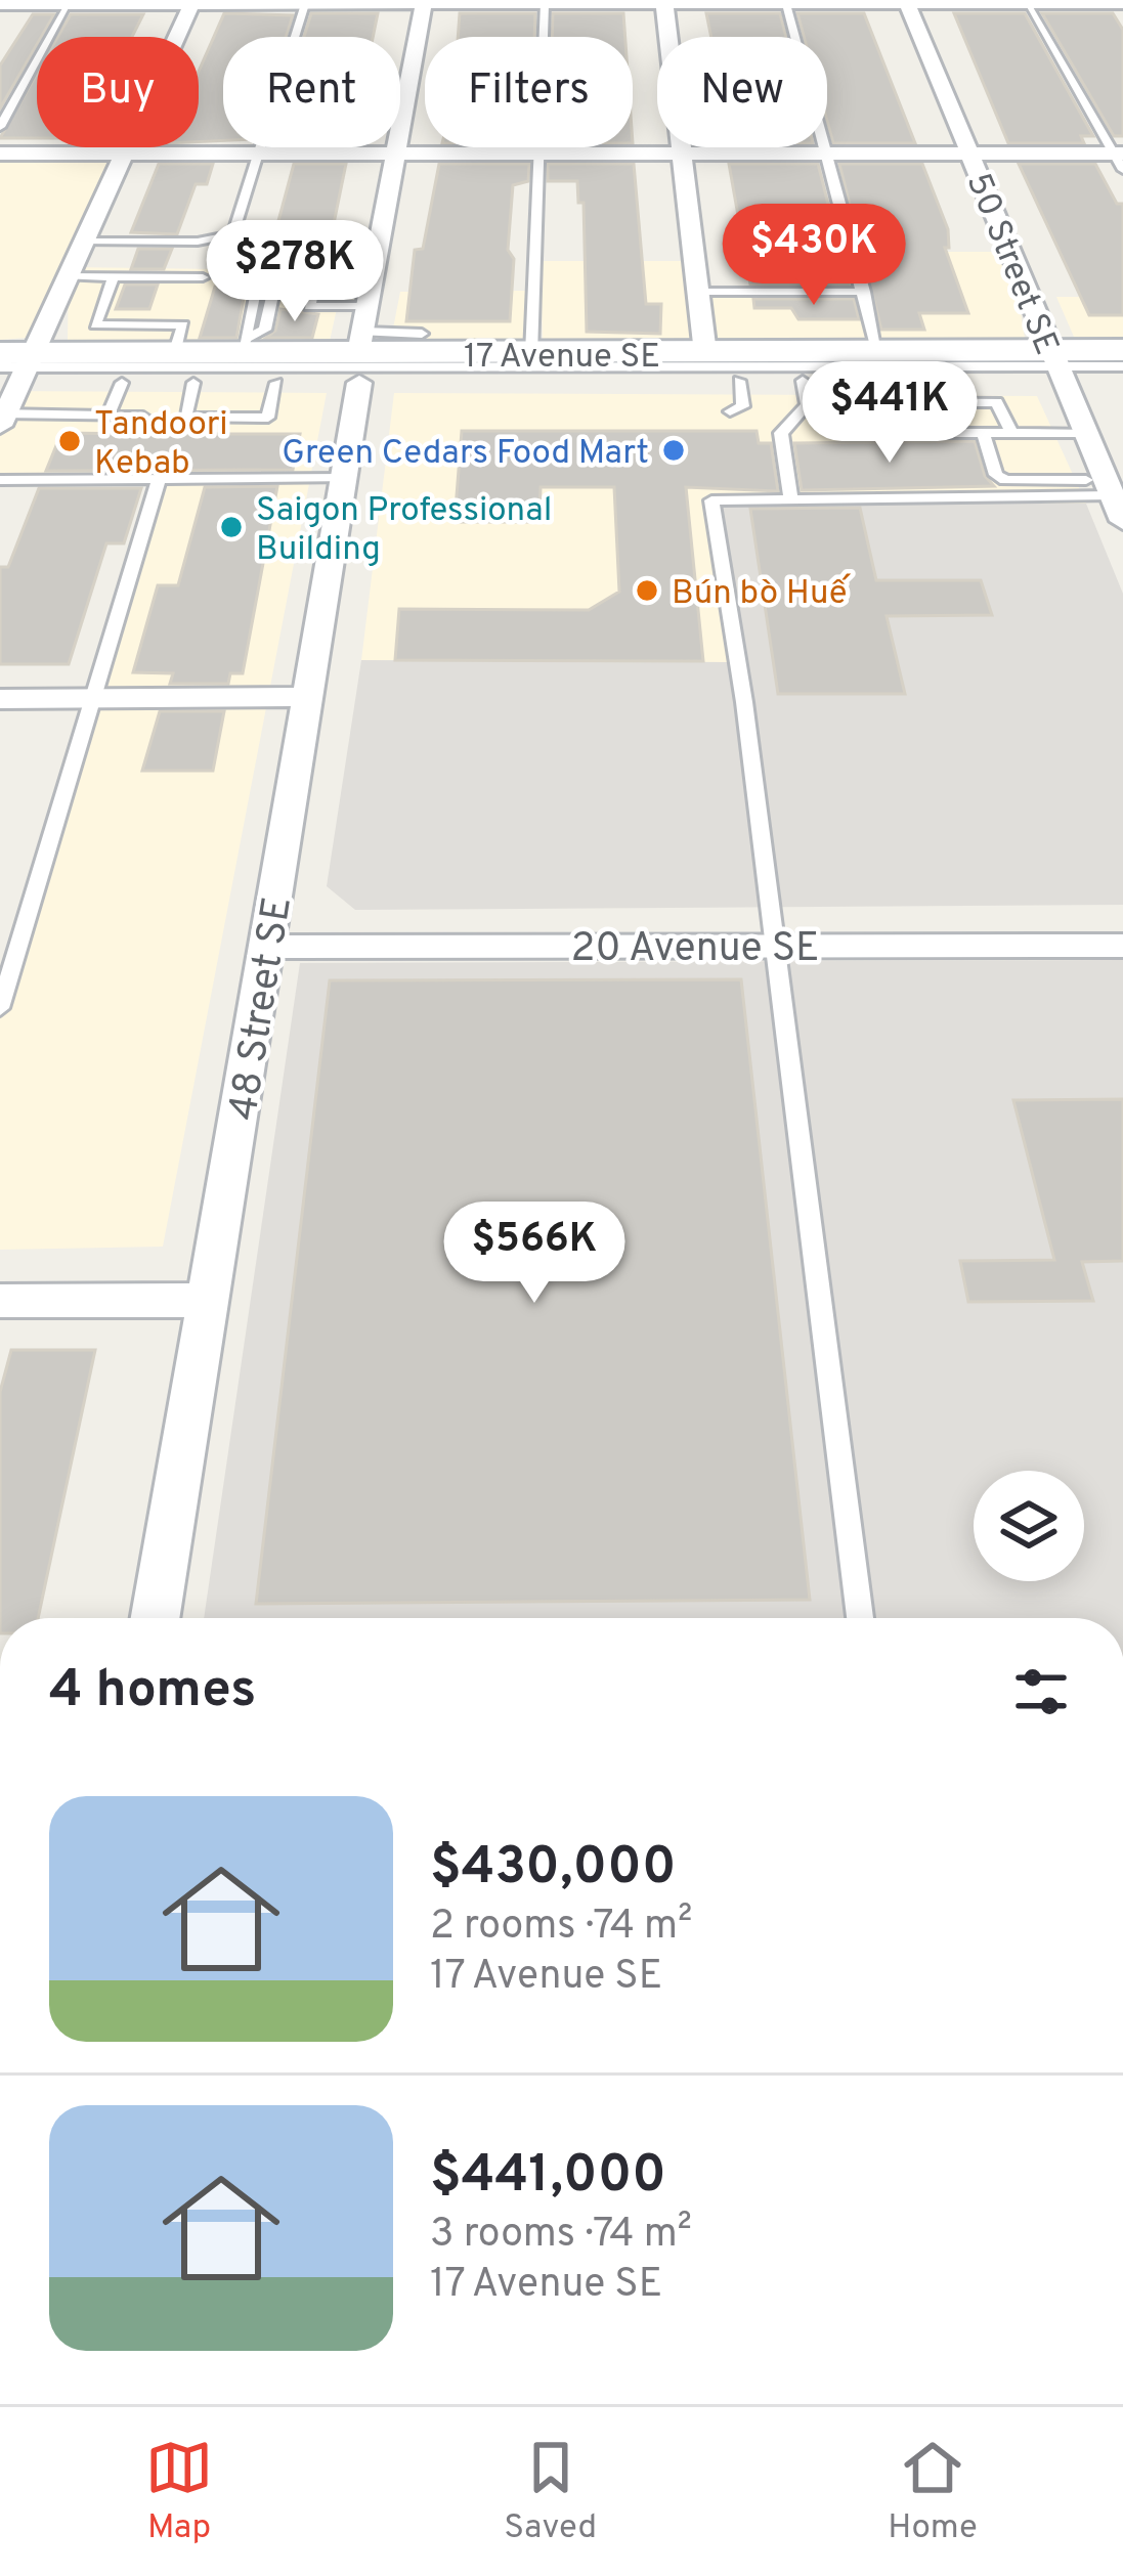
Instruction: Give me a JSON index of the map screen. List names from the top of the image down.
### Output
{
  "streets": {
    "main road": ["17 Avenue SE"],
    "street": ["50 Street SE", "20 Avenue SE", "48 Street SE"]
  },
  "crossings": [
    ["50 Street SE", "17 Avenue SE"],
    ["17 Avenue SE", "48 Street SE"],
    ["20 Avenue SE", "48 Street SE"]
  ],
  "places": [
    "Tandoori Kebab",
    "Green Cedars Food Mart",
    "Saigon Professional Building",
    "Bún bò Huế"
  ],
  "page": {
    "chip": [
      "Buy",
      "Rent",
      "Filters",
      "New"
    ],
    "price": [
      "$430K",
      "$278K",
      "$441K",
      "$566K"
    ],
    "heading": "4 homes",
    "list": [
      {
        "name": "$430,000",
        "note": "2 rooms · 74 m² · 17 Avenue SE"
      },
      {
        "name": "$441,000",
        "note": "3 rooms · 74 m² · 17 Avenue SE"
      }
    ],
    "tabs": ["Map", "Saved", "Home"]
  }
}
